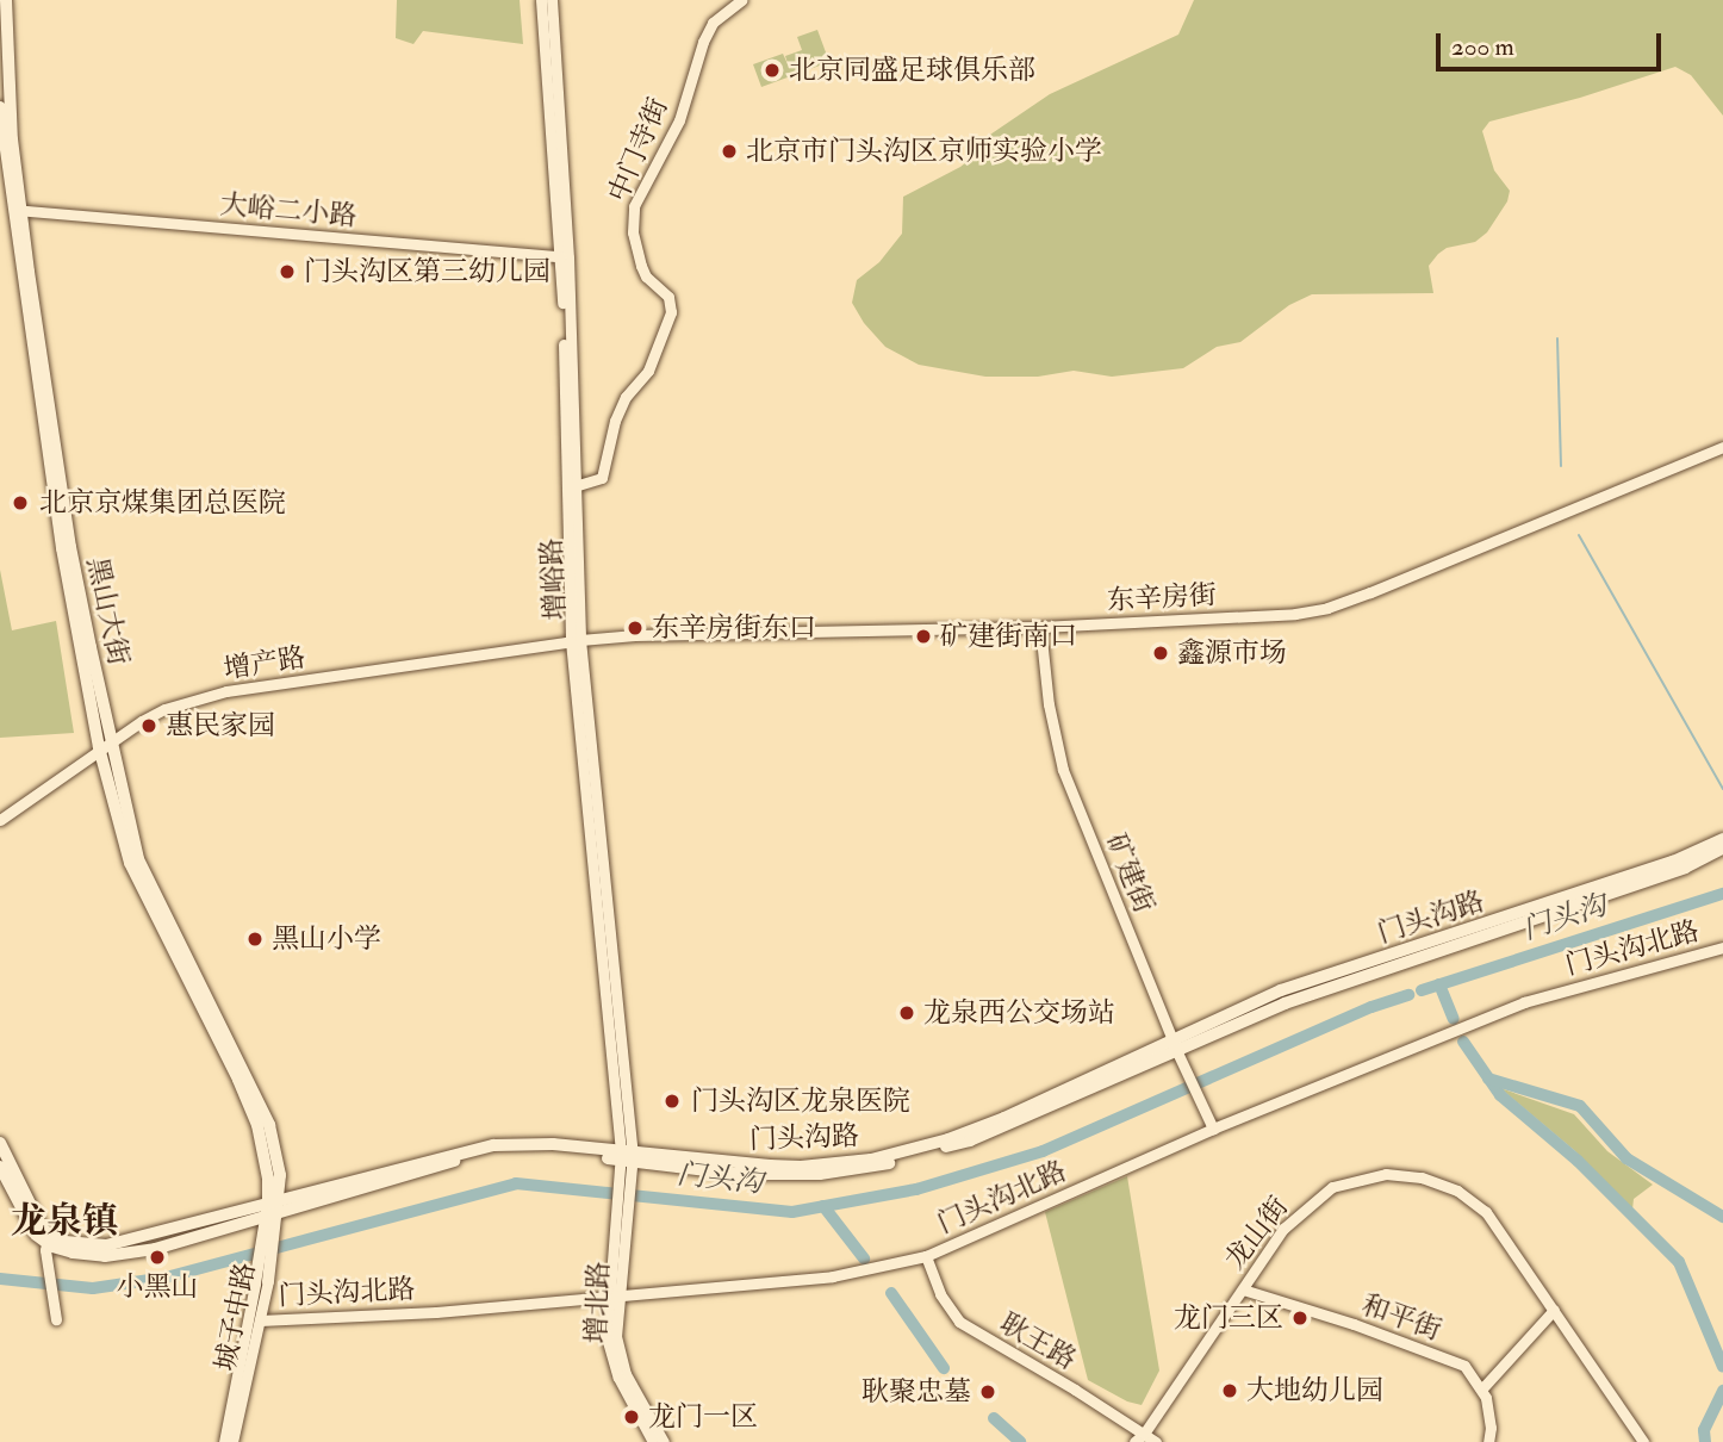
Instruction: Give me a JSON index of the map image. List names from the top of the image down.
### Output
{
  "streets": {
    "main road": ["黑山大街", "门头沟路", "城子中路"],
    "street": [
      "中门寺街",
      "大峪二小路",
      "增峪路",
      "东辛房街",
      "增产路",
      "矿建街",
      "门头沟北路",
      "龙山街",
      "增北路",
      "和平街",
      "耿王路"
    ]
  },
  "crossings": [
    ["中门寺街", "增峪路"],
    ["大峪二小路", "增峪路"],
    ["大峪二小路", "黑山大街"],
    ["增峪路", "东辛房街"],
    ["增峪路", "增产路"],
    ["增峪路", "门头沟路"],
    ["增峪路", "增北路"],
    ["东辛房街", "增产路"],
    ["东辛房街", "矿建街"],
    ["黑山大街", "增产路"],
    ["黑山大街", "门头沟路"],
    ["黑山大街", "城子中路"],
    ["矿建街", "门头沟路"],
    ["矿建街", "门头沟北路"],
    ["门头沟路", "增北路"],
    ["门头沟路", "城子中路"],
    ["门头沟北路", "增北路"],
    ["门头沟北路", "城子中路"],
    ["门头沟北路", "耿王路"],
    ["龙山街", "和平街"],
    ["龙山街", "耿王路"]
  ],
  "districts": ["龙泉镇"],
  "water": ["门头沟"],
  "places": [
    "北京同盛足球俱乐部",
    "北京市门头沟区京师实验小学",
    "门头沟区第三幼儿园",
    "北京京煤集团总医院",
    "东辛房街东口",
    "矿建街南口",
    "鑫源市场",
    "惠民家园",
    "黑山小学",
    "龙泉西公交场站",
    "门头沟区龙泉医院",
    "小黑山",
    "龙门三区",
    "大地幼儿园",
    "耿聚忠墓",
    "龙门一区"
  ],
  "scale_bar": "200 m"
}
